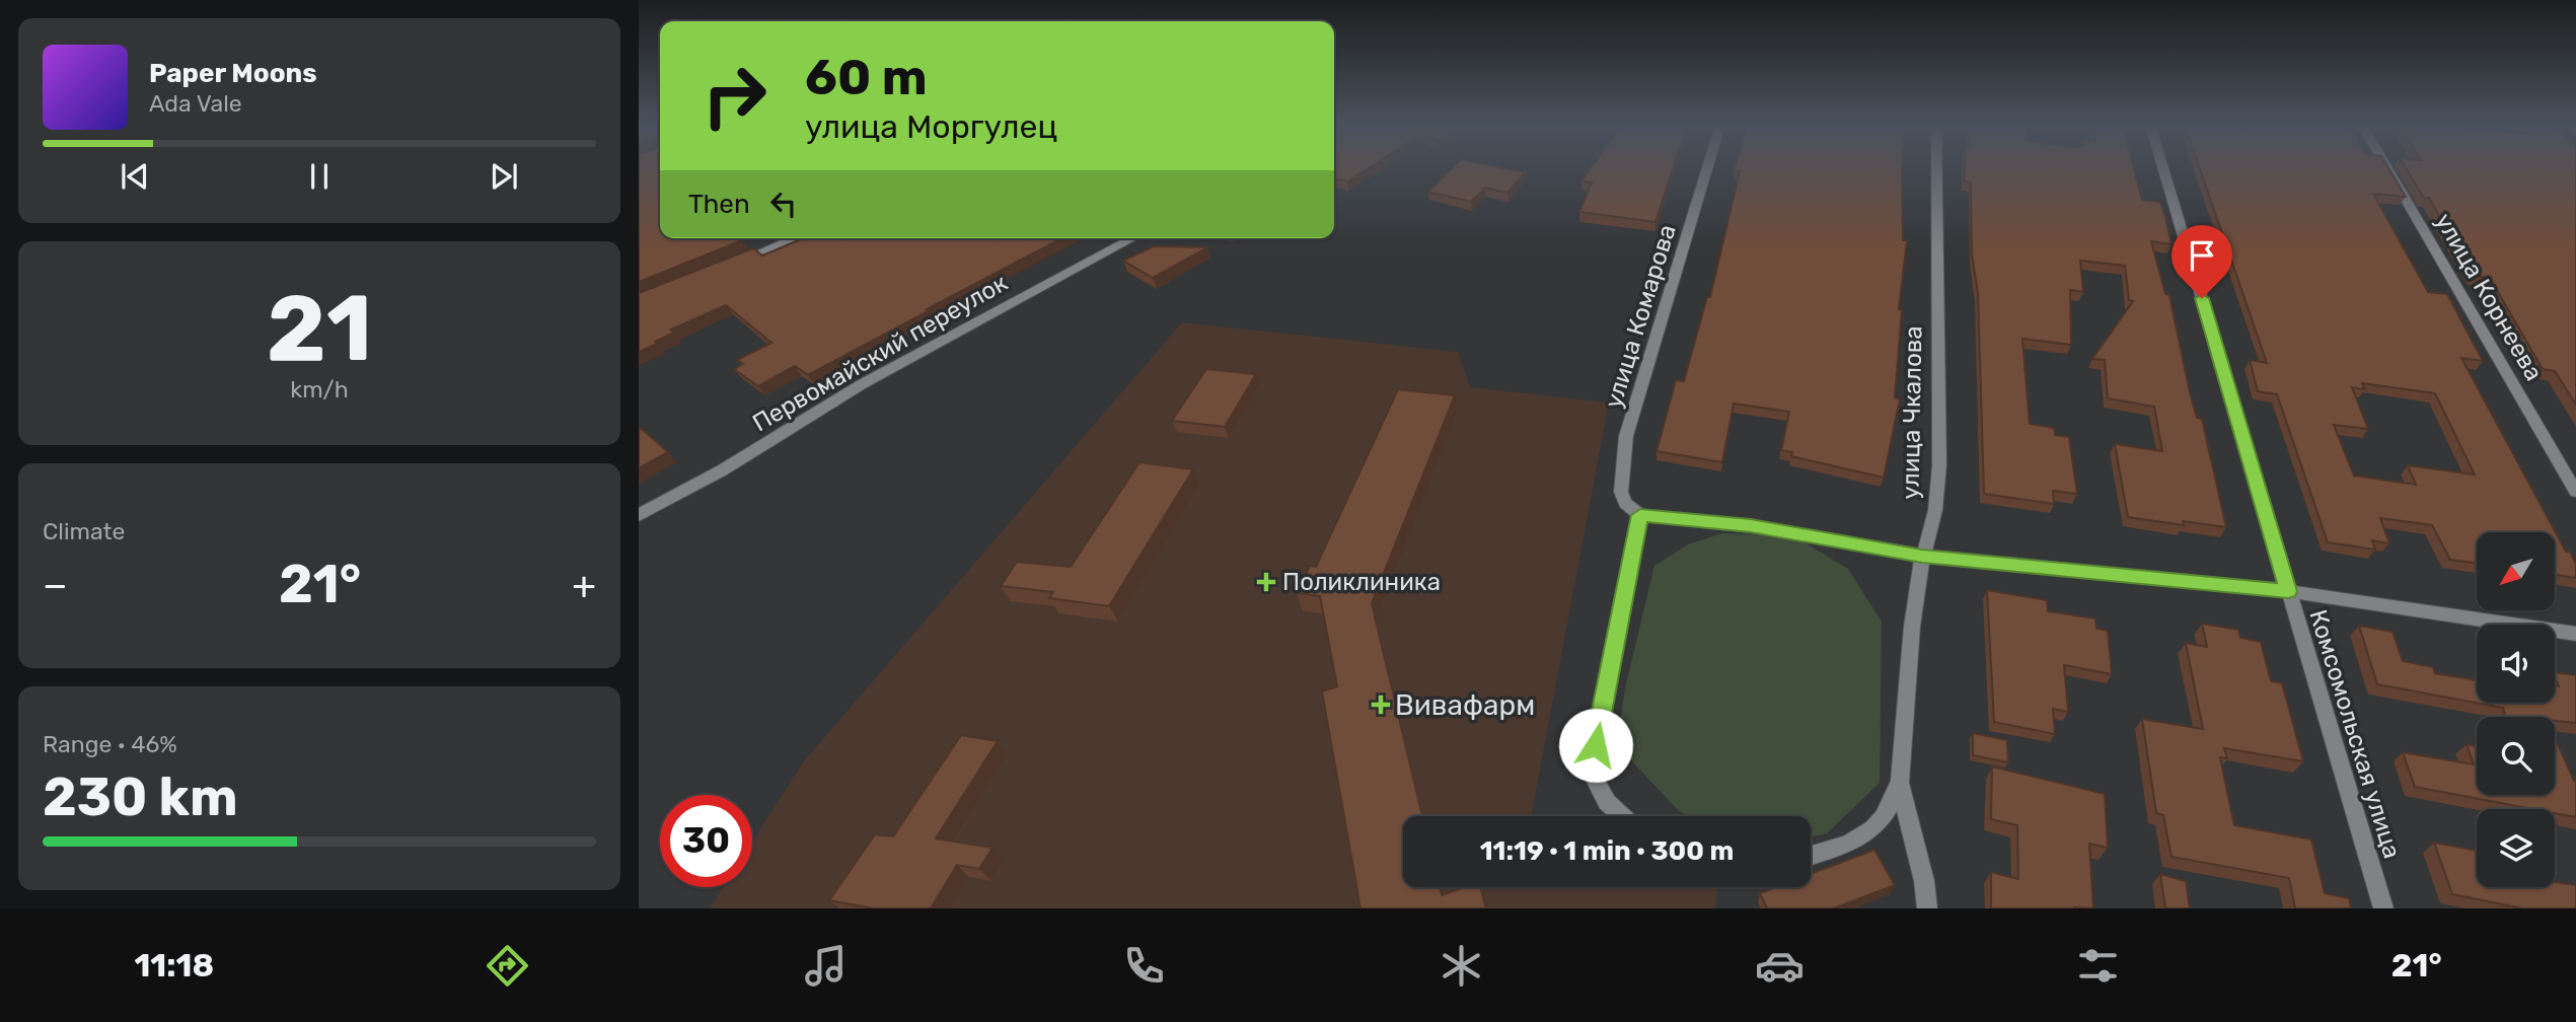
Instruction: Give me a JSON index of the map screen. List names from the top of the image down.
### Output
{
  "streets": {
    "street": [
      "улица Корнеева",
      "улица Комарова",
      "Первомайский переулок",
      "улица Чкалова",
      "Комсомольская улица"
    ]
  },
  "places": {
    "health": ["Поликлиника", "Вивафарм"]
  },
  "north": "bottom left",
  "page": {
    "turn": ["60 m", "улица Моргулец"],
    "song": ["Paper Moons", "Ada Vale"],
    "then": "Then",
    "tile": [
      ["21", "km/h"],
      "Climate",
      ["Range · 46%", "230 km"]
    ],
    "heat": ["−", "21°", "+"],
    "limit": "30",
    "trip": "11:19 · 1 min · 300 m",
    "tabs": ["11:18", "21°"]
  }
}
